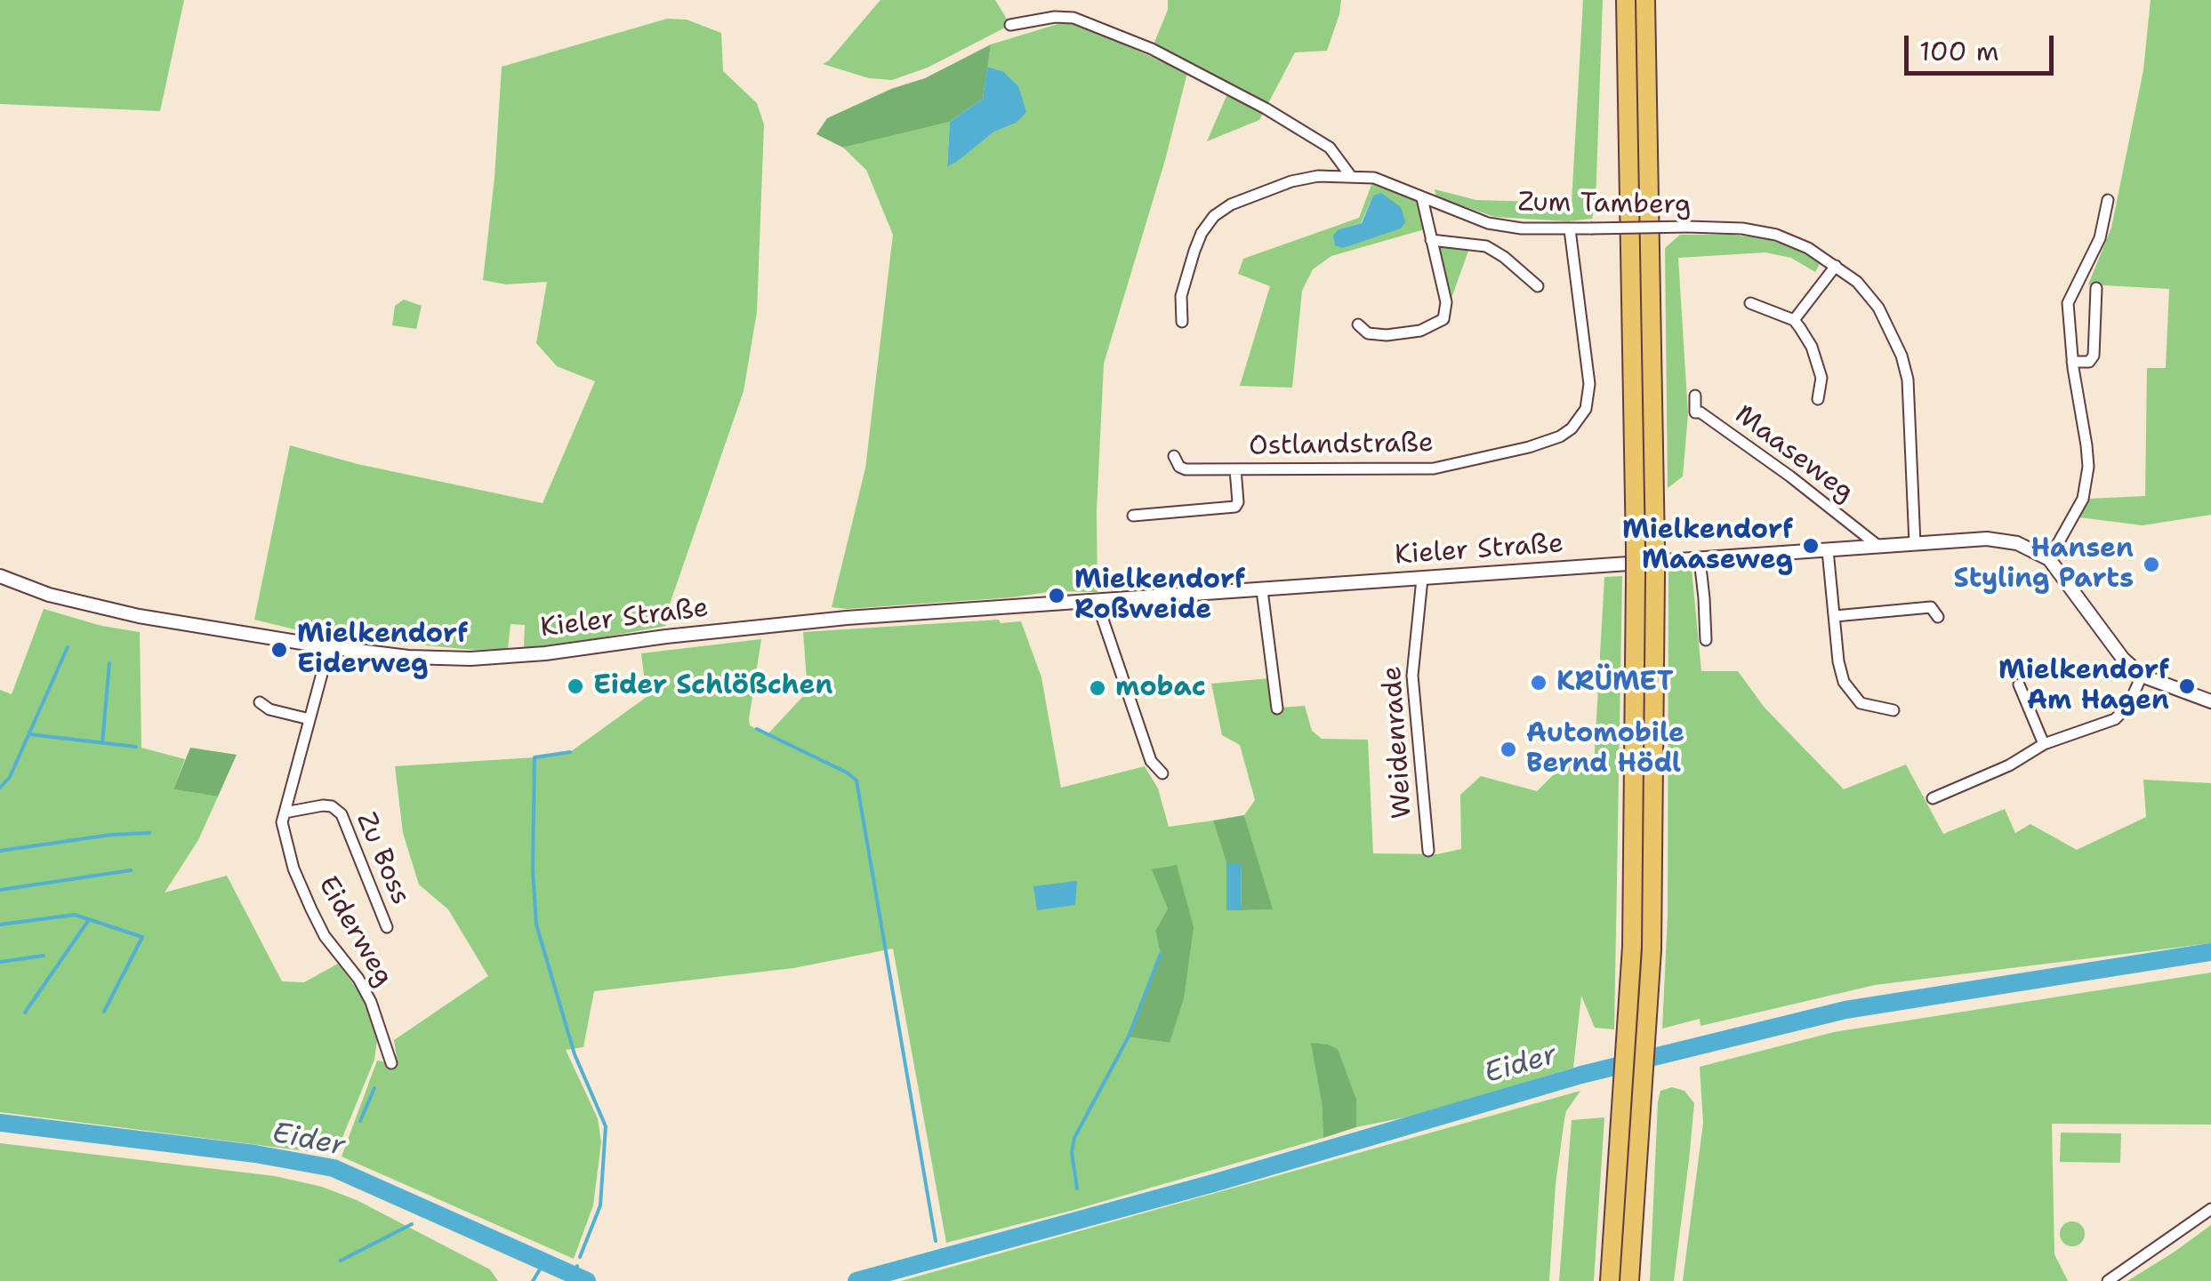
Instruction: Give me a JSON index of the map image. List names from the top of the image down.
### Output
{
  "streets": {
    "street": [
      "Zum Tamberg",
      "Ostlandstraße",
      "Maaseweg",
      "Kieler Straße",
      "Weidenrade",
      "Zu Boss",
      "Eiderweg"
    ]
  },
  "crossings": [
    ["Zum Tamberg", "Ostlandstraße"],
    ["Zum Tamberg", "Kieler Straße"],
    ["Maaseweg", "Kieler Straße"],
    ["Kieler Straße", "Weidenrade"],
    ["Kieler Straße", "Eiderweg"],
    ["Zu Boss", "Eiderweg"]
  ],
  "water": ["Eider"],
  "places": [
    "Mielkendorf Maaseweg",
    "Hansen Styling Parts",
    "Mielkendorf Roßweide",
    "Mielkendorf Eiderweg",
    "KRÜMET",
    "Eider Schlößchen",
    "Mielkendorf Am Hagen",
    "mobac",
    "Automobile Bernd Hödl"
  ],
  "scale_bar": "100 m"
}
